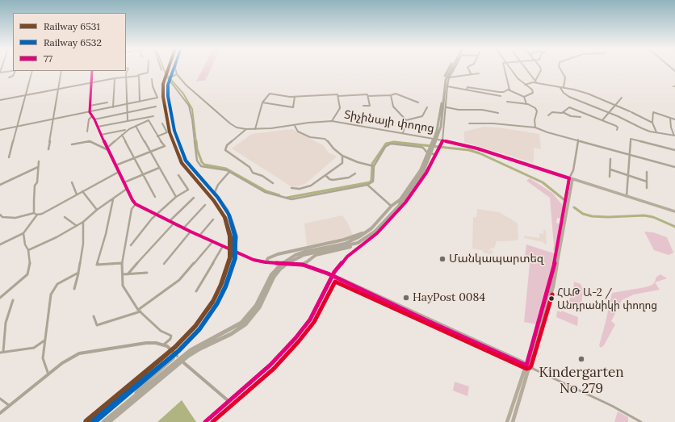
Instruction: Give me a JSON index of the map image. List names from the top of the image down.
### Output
{
  "streets": {
    "main road": ["Տիչինայի փողոց"]
  },
  "places": [
    "Մանկապարտեզ",
    "HayPost 0084",
    "ՀԱԹ Ա-2 / Անդրանիկի փողոց",
    "Kindergarten No 279"
  ],
  "lines": ["rail line 6531", "rail line 6532", "transit line 77"],
  "legend": ["Railway 6531", "Railway 6532", "77"]
}
